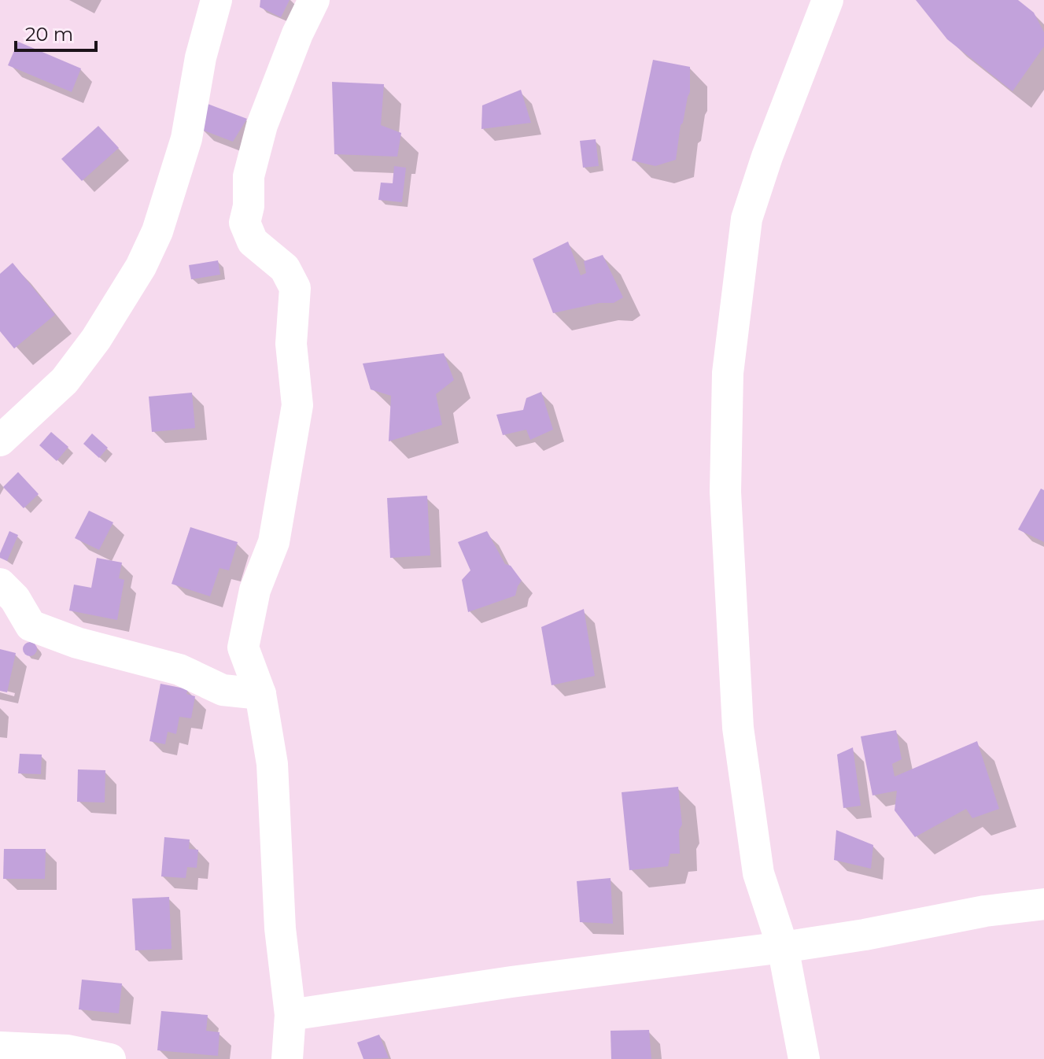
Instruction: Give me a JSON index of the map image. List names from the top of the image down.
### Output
{
  "scale_bar": "20 m"
}
